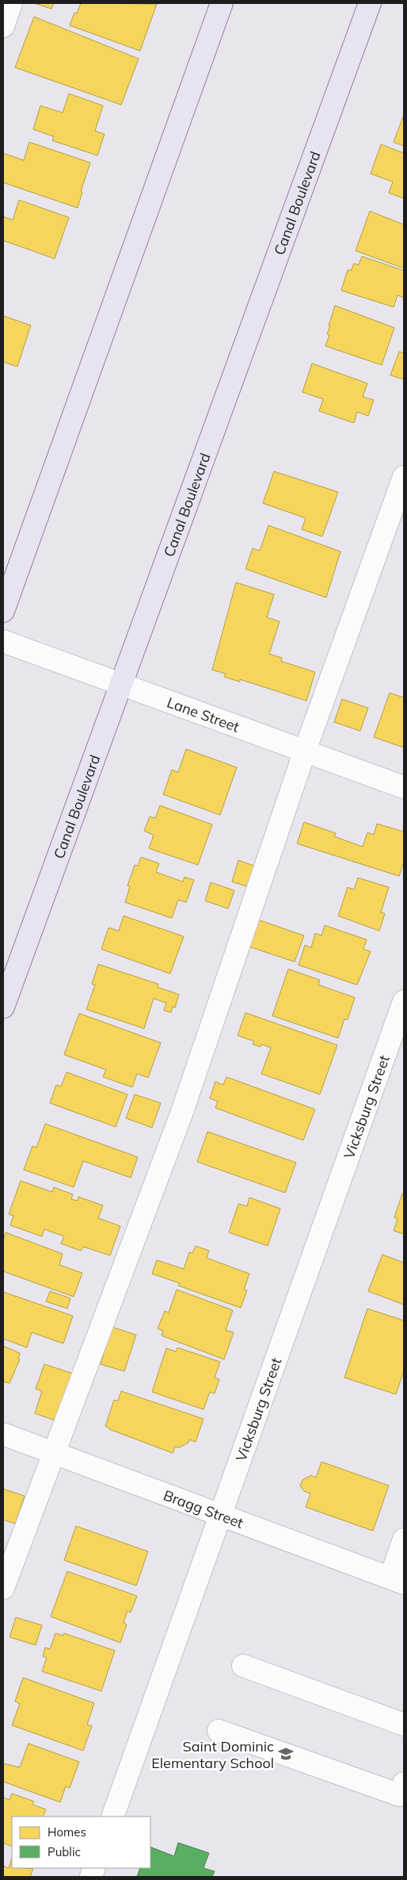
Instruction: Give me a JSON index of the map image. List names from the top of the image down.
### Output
{
  "streets": {
    "main road": ["Canal Boulevard"],
    "street": ["Lane Street", "Vicksburg Street", "Bragg Street"]
  },
  "crossings": [
    ["Canal Boulevard", "Lane Street"],
    ["Vicksburg Street", "Bragg Street"]
  ],
  "places": {
    "school or university": ["Saint Dominic Elementary School"]
  },
  "legend": ["Homes", "Public"]
}
